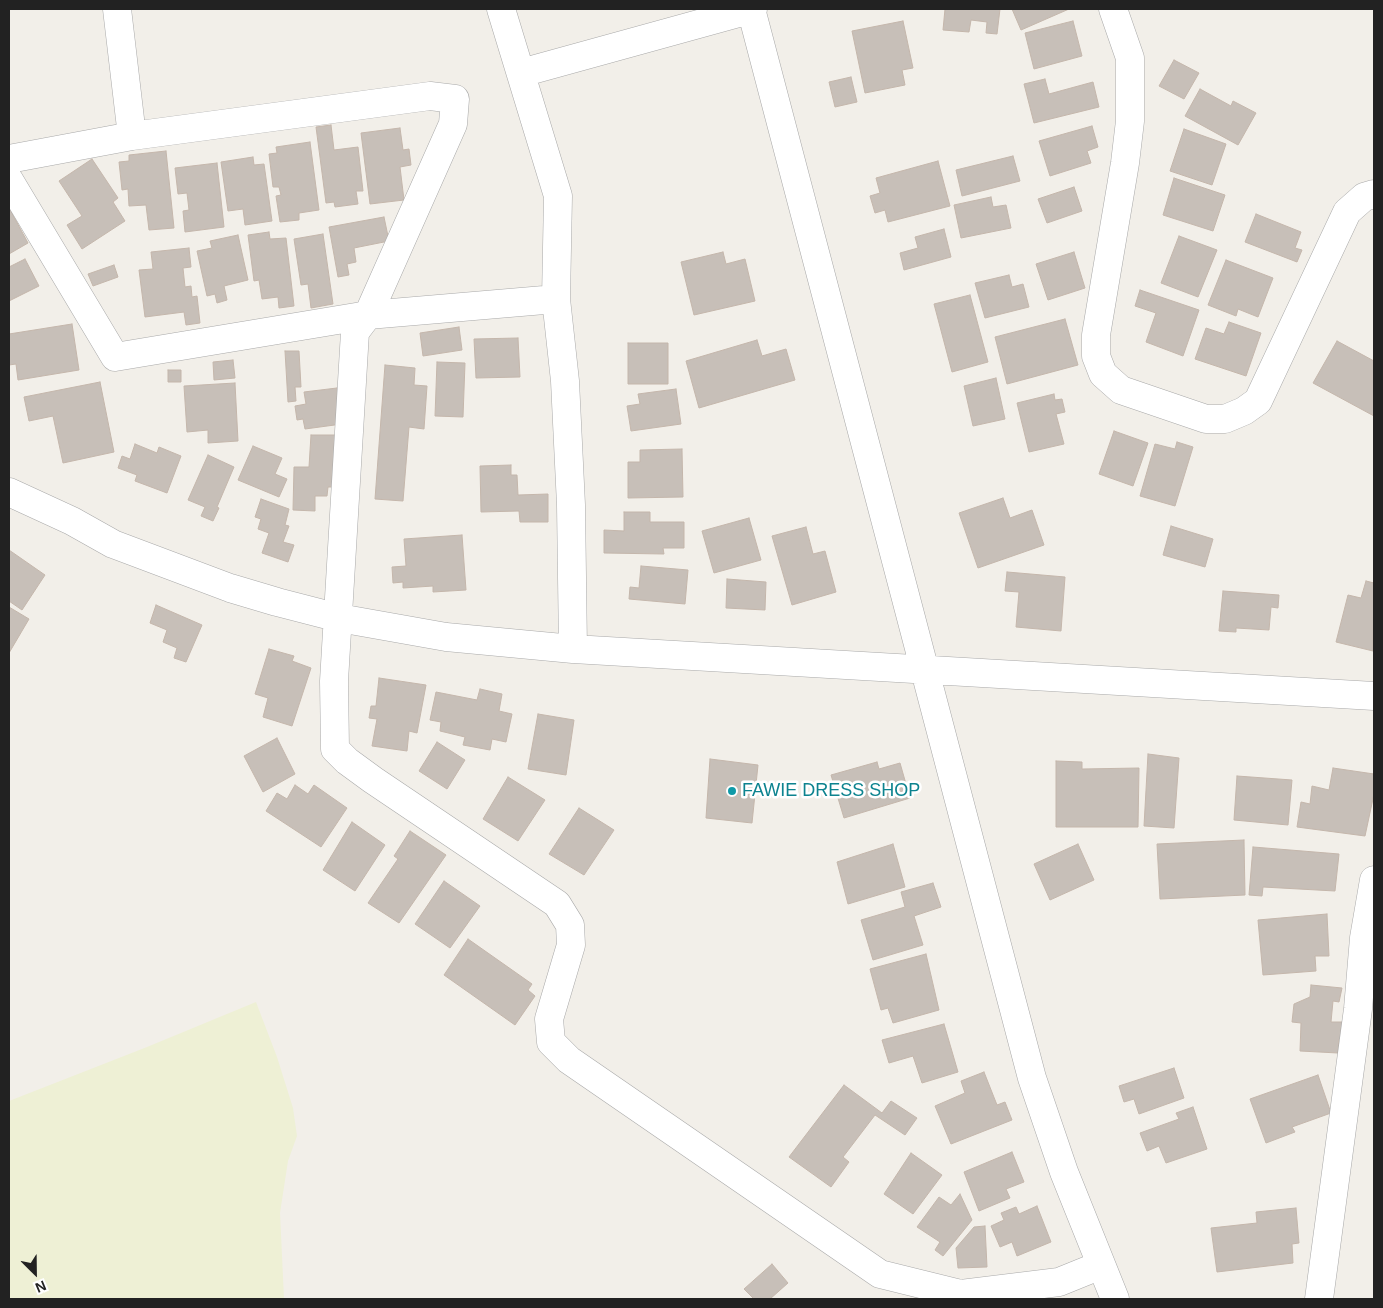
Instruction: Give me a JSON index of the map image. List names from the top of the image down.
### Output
{
  "places": ["FAWIE DRESS SHOP"],
  "north": "bottom right"
}
